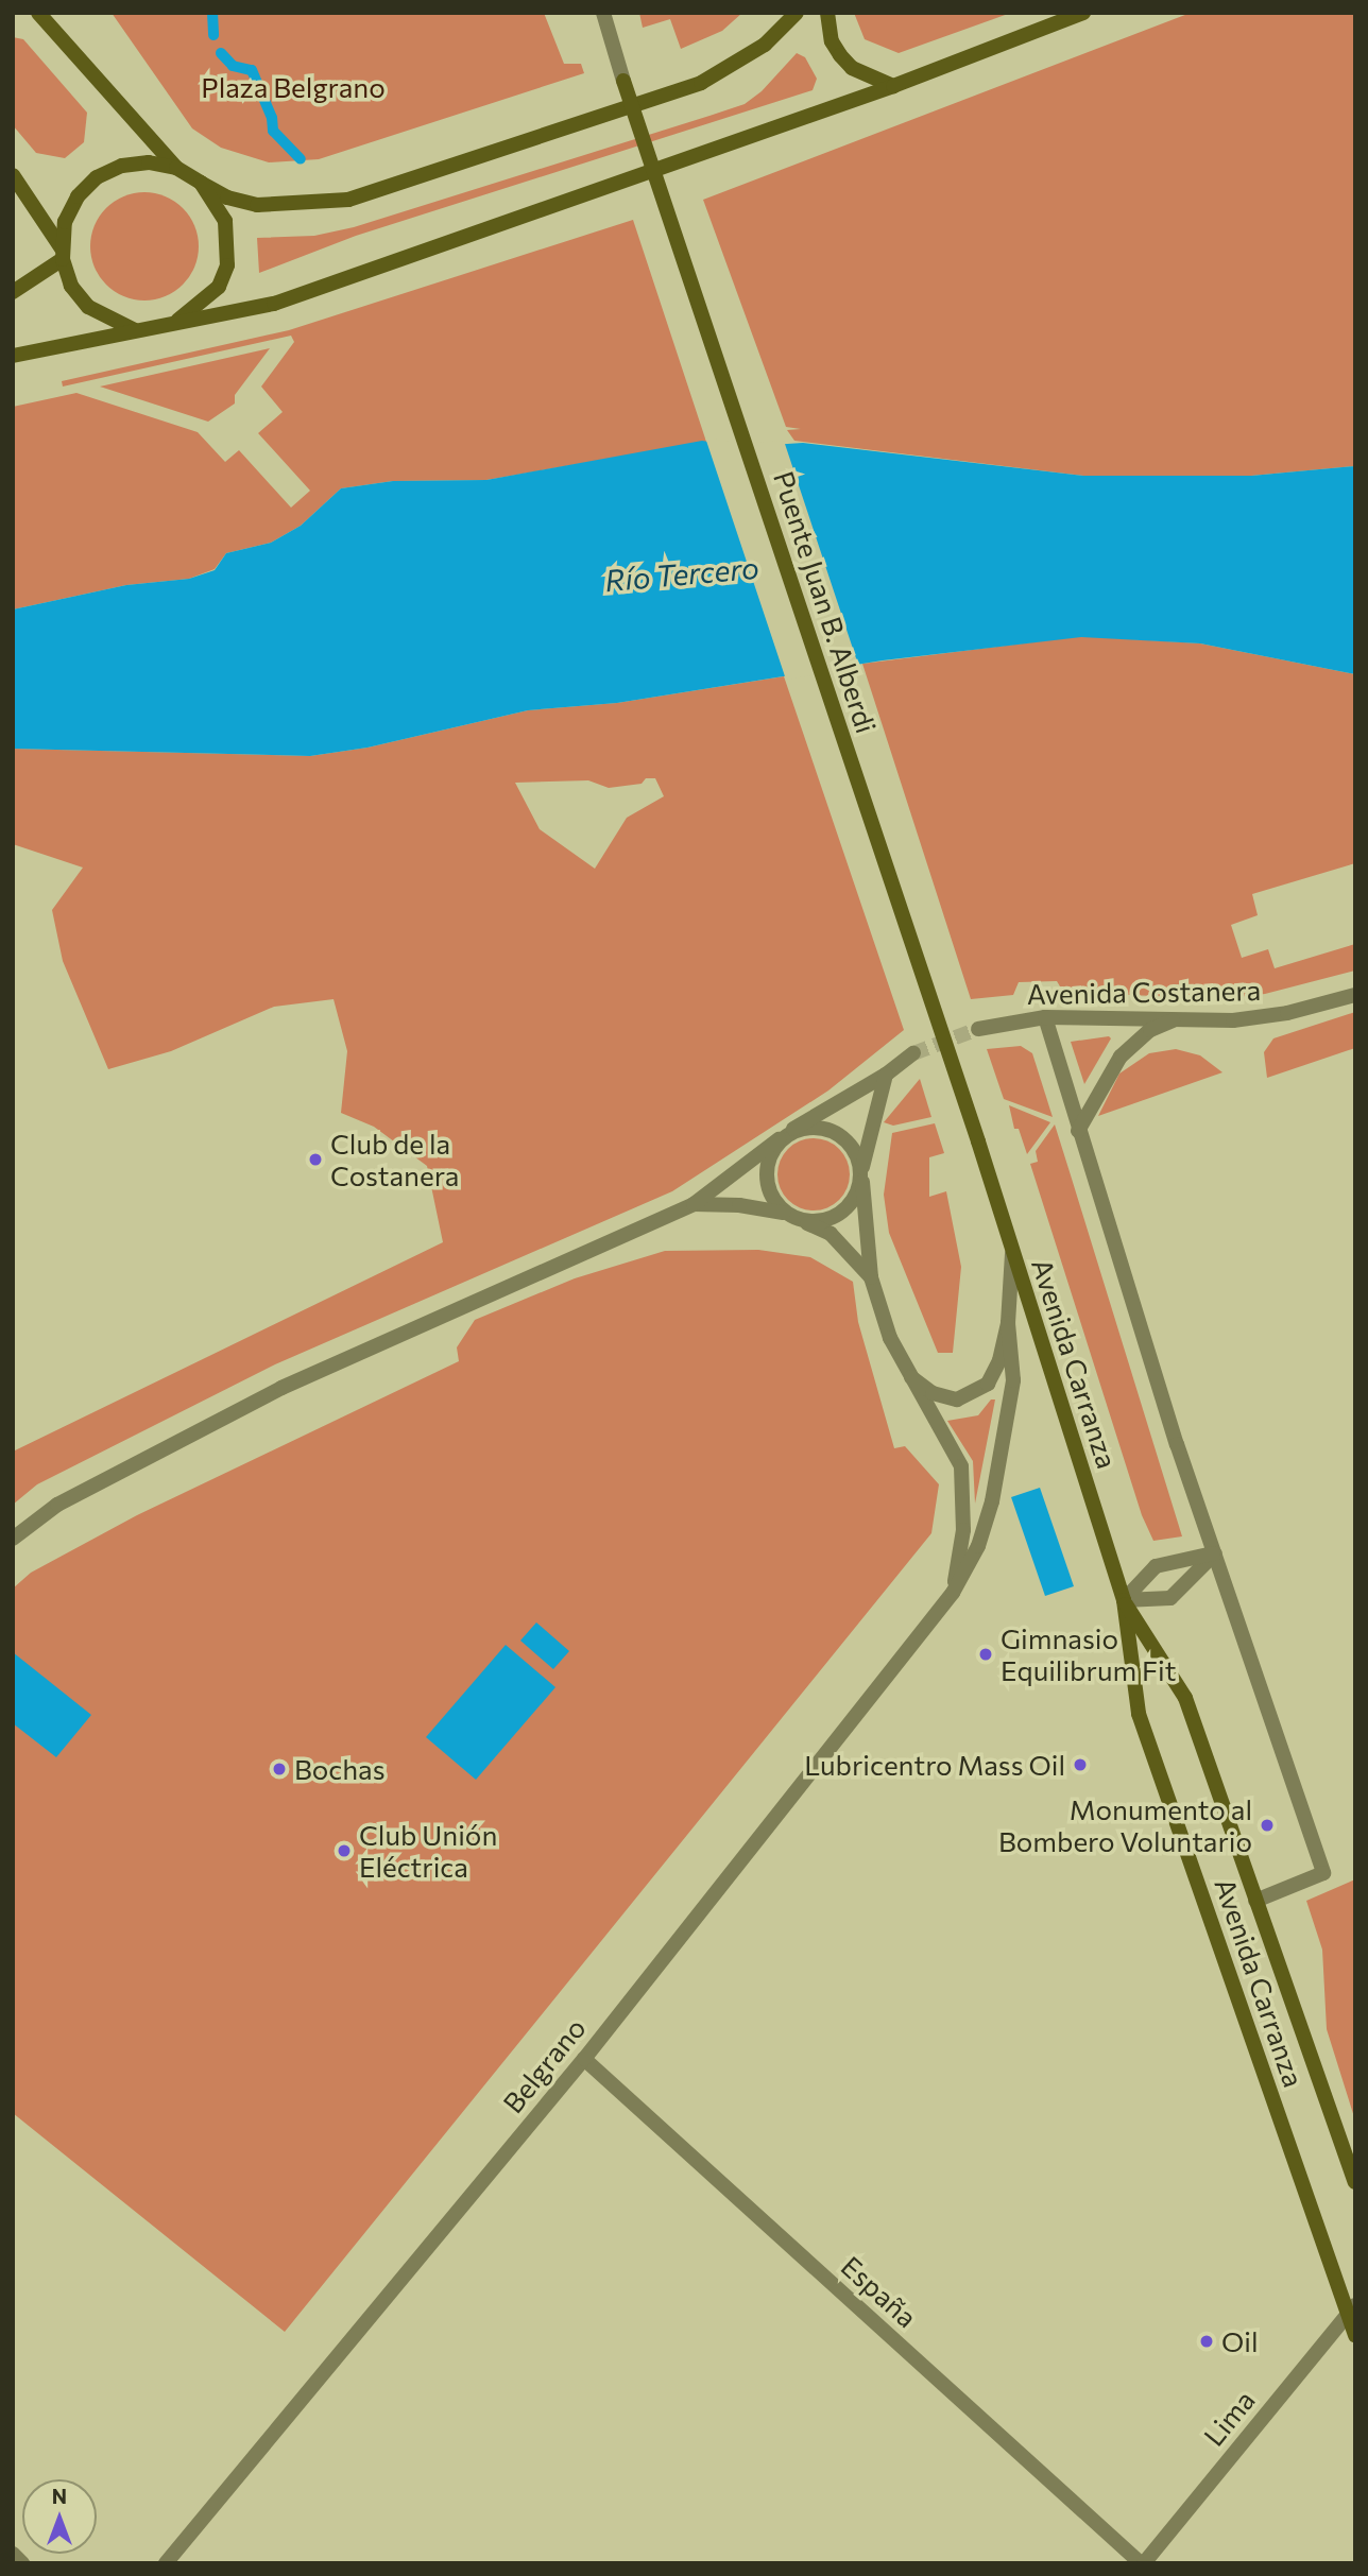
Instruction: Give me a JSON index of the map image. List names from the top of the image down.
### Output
{
  "streets": {
    "main road": ["Puente Juan B. Alberdi", "Avenida Carranza"],
    "street": [
      "Avenida Costanera",
      "Belgrano",
      "España",
      "Lima"
    ]
  },
  "crossings": [
    ["Puente Juan B. Alberdi", "Avenida Carranza"],
    ["Avenida Carranza", "Lima"],
    ["Belgrano", "España"],
    ["España", "Lima"]
  ],
  "water": ["Río Tercero"],
  "parks": ["Plaza Belgrano"],
  "places": [
    "Club de la Costanera",
    "Gimnasio Equilibrum Fit",
    "Lubricentro Mass Oil",
    "Bochas",
    "Monumento al Bombero Voluntario",
    "Club Unión Eléctrica",
    "Oil"
  ],
  "north": "top"
}
